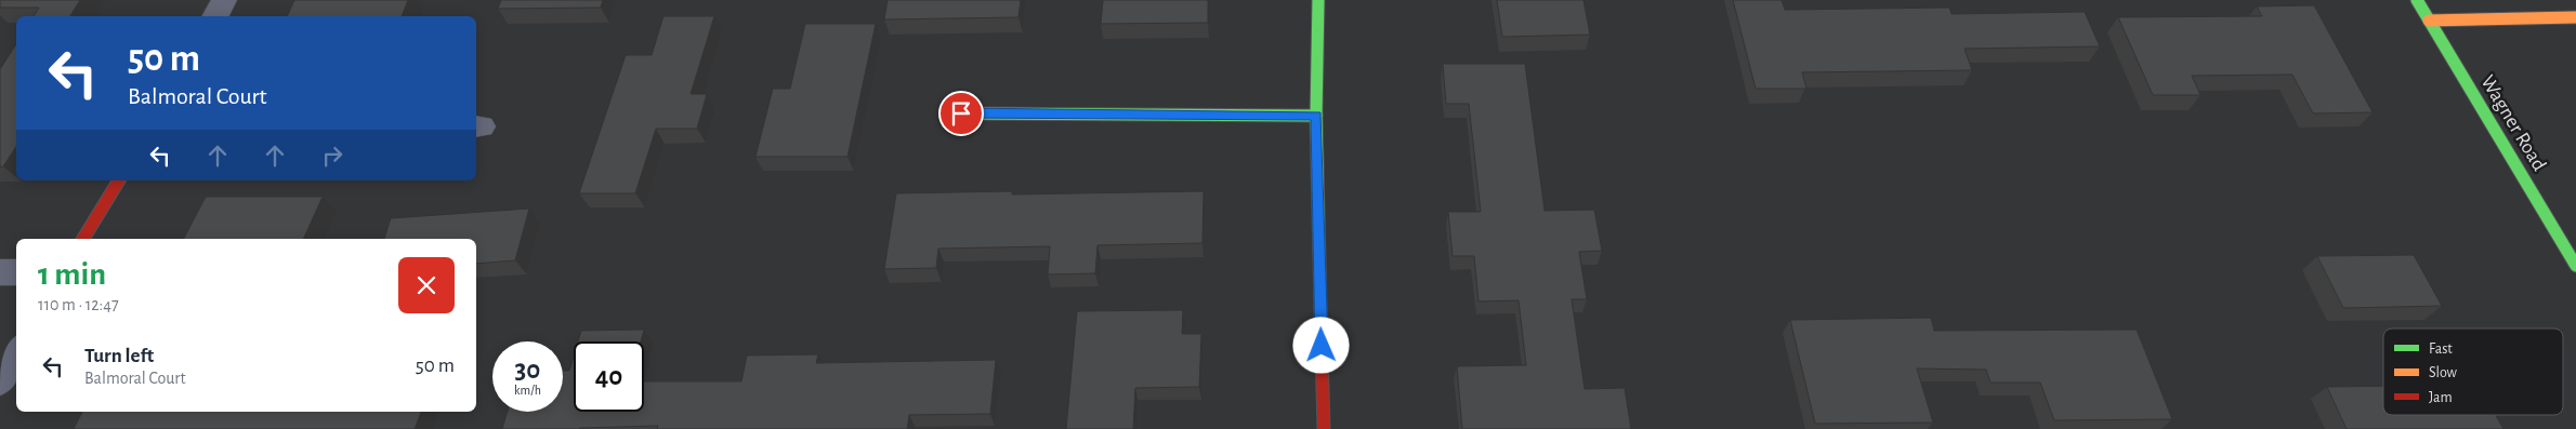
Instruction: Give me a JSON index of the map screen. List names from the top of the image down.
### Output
{
  "streets": {
    "street": ["Wagner Road"]
  },
  "legend": ["Fast", "Slow", "Jam"],
  "page": {
    "turn": ["50 m", "Balmoral Court"],
    "heading": ["1 min", "110 m · 12:47"],
    "list": [
      {
        "name": "Turn left",
        "note": "Balmoral Court",
        "value": "50 m"
      }
    ],
    "speed": "30 km/h",
    "limit": "40"
  }
}
